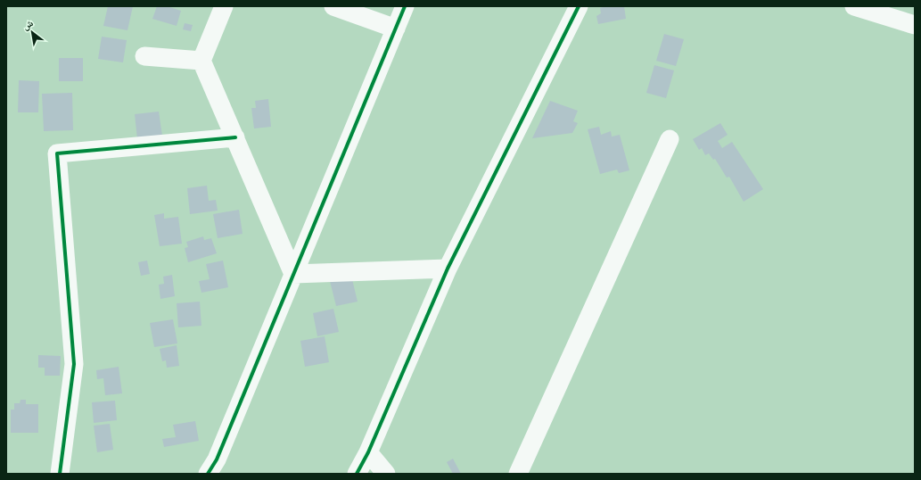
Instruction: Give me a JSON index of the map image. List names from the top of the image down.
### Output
{
  "north": "top left"
}
